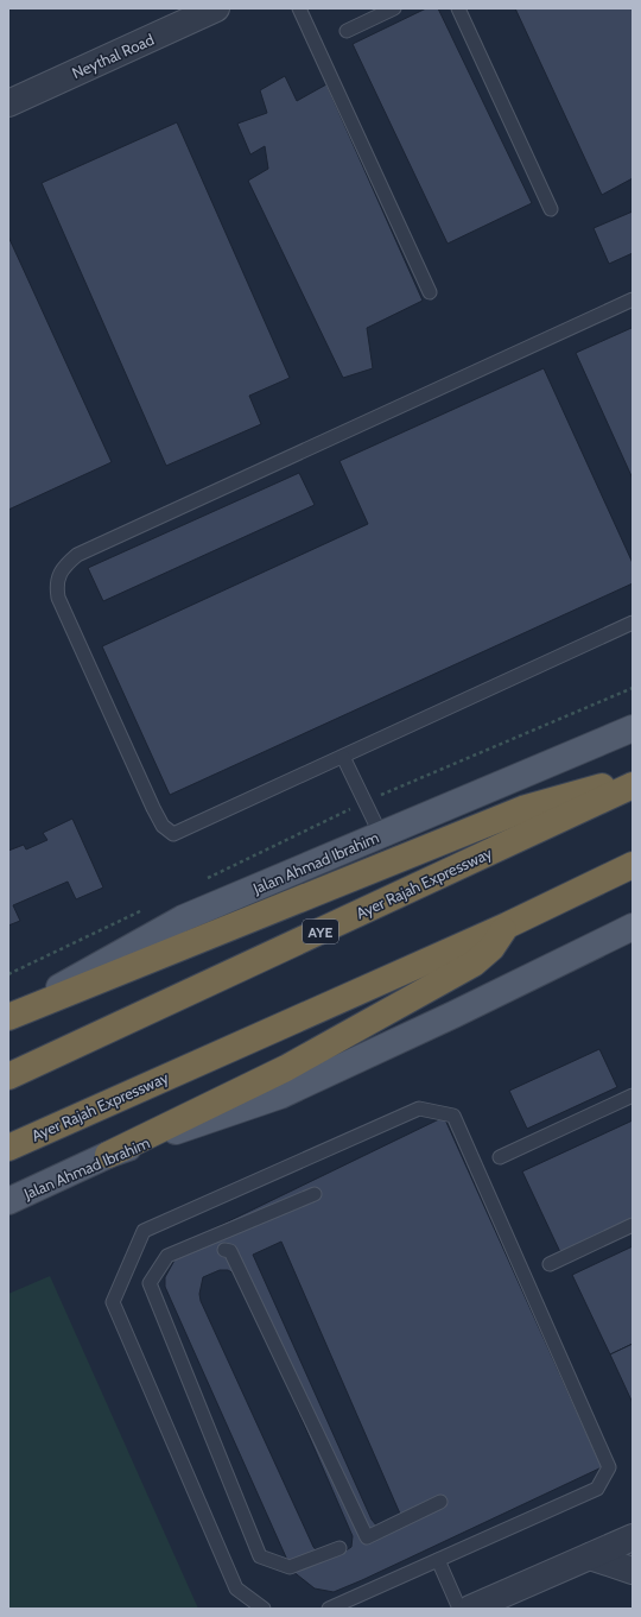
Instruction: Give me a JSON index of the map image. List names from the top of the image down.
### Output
{
  "streets": {
    "highway": ["Ayer Rajah Expressway", "AYE"],
    "main road": ["Jalan Ahmad Ibrahim"],
    "street": ["Neythal Road"]
  }
}
